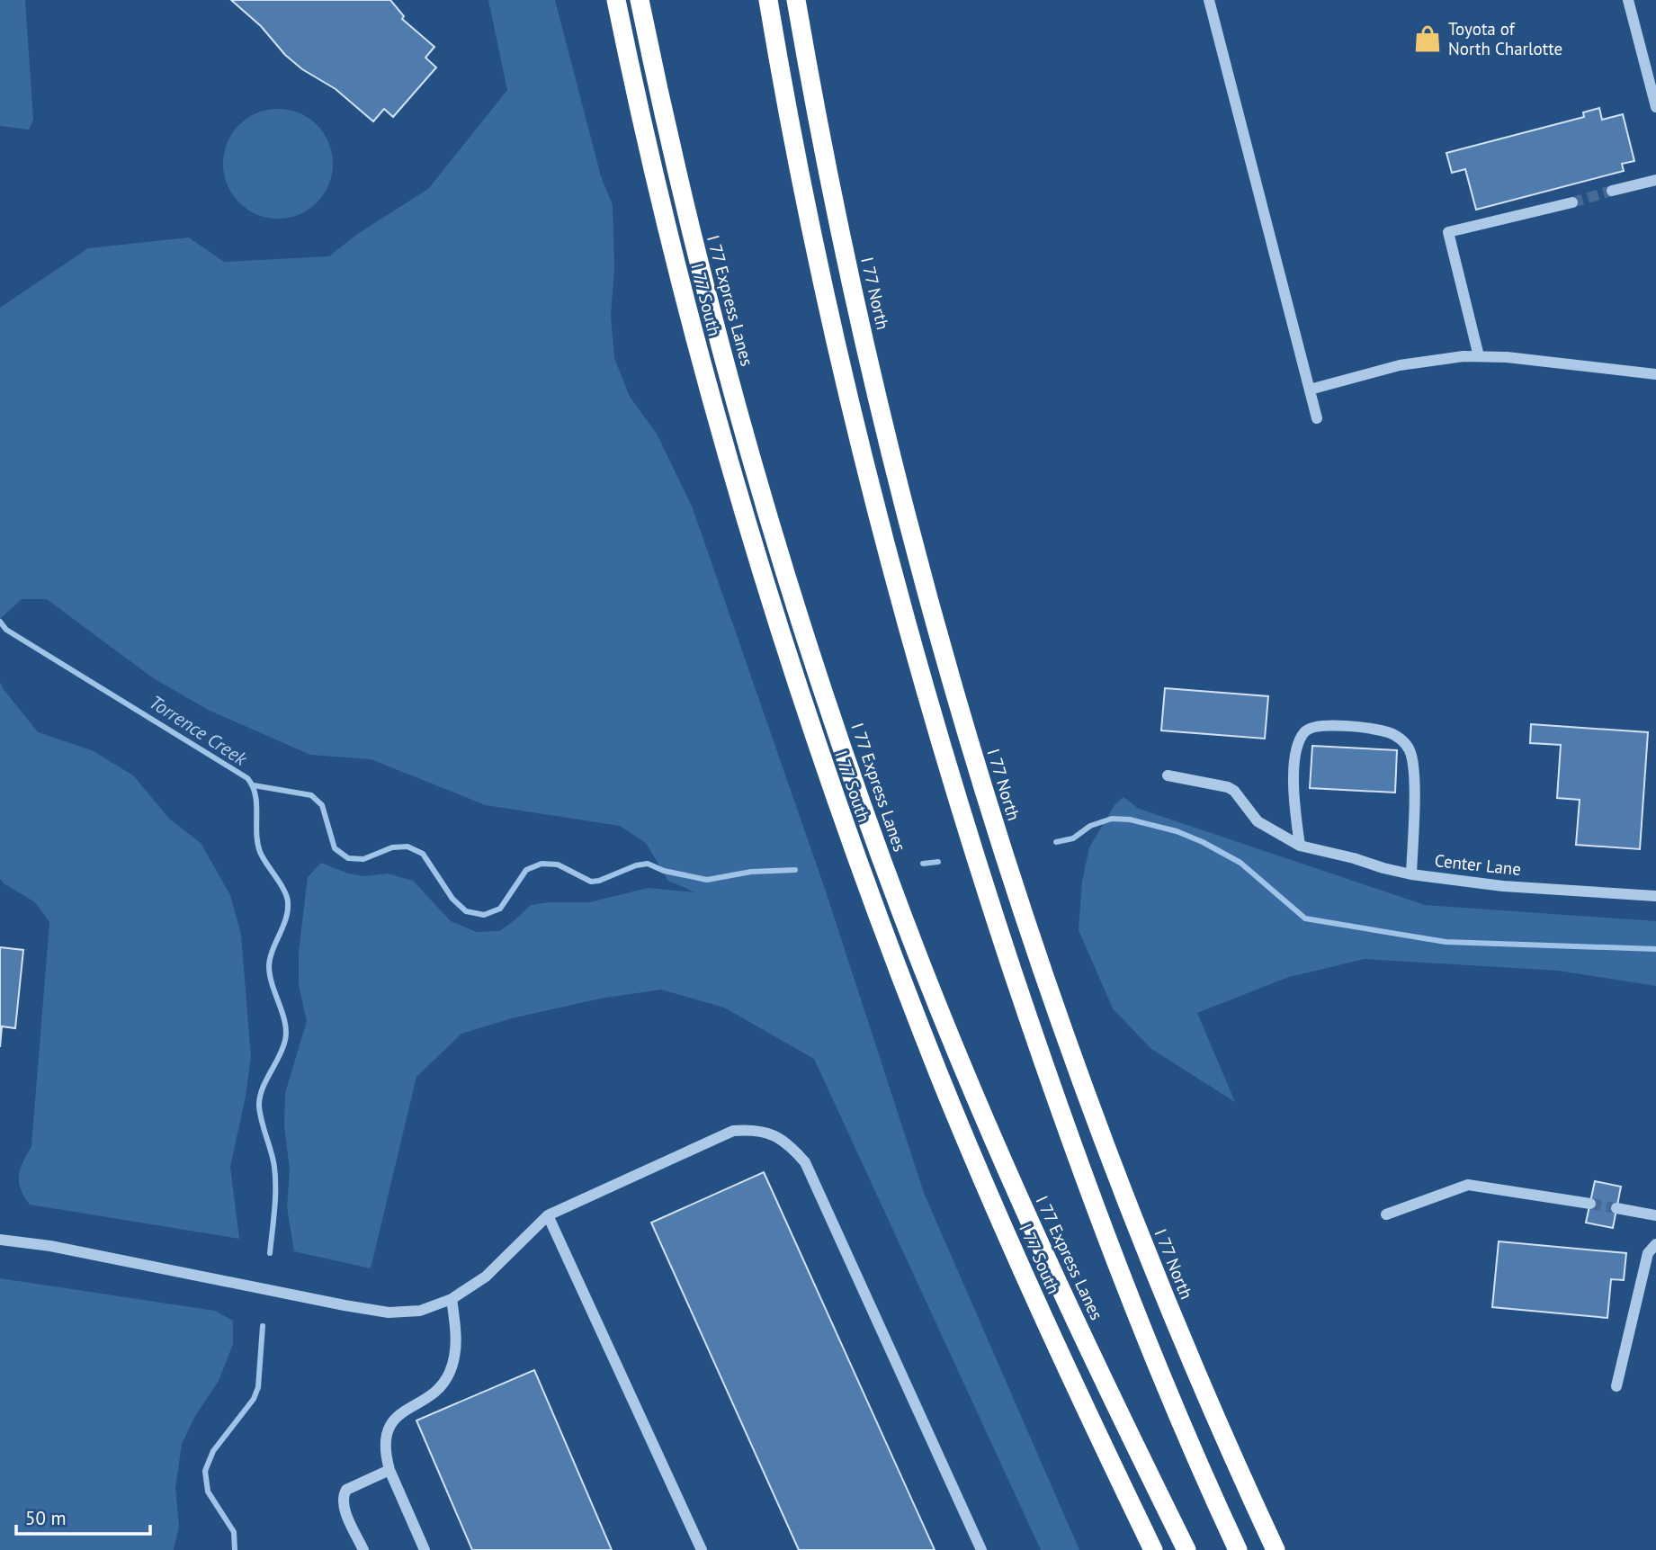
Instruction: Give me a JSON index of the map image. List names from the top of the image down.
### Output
{
  "streets": {
    "highway": ["I 77 North", "I 77 South", "I 77 Express Lanes"],
    "street": ["Center Lane"]
  },
  "water": ["Torrence Creek"],
  "places": {
    "shop": ["Toyota of North Charlotte"]
  },
  "scale_bar": "50 m"
}
